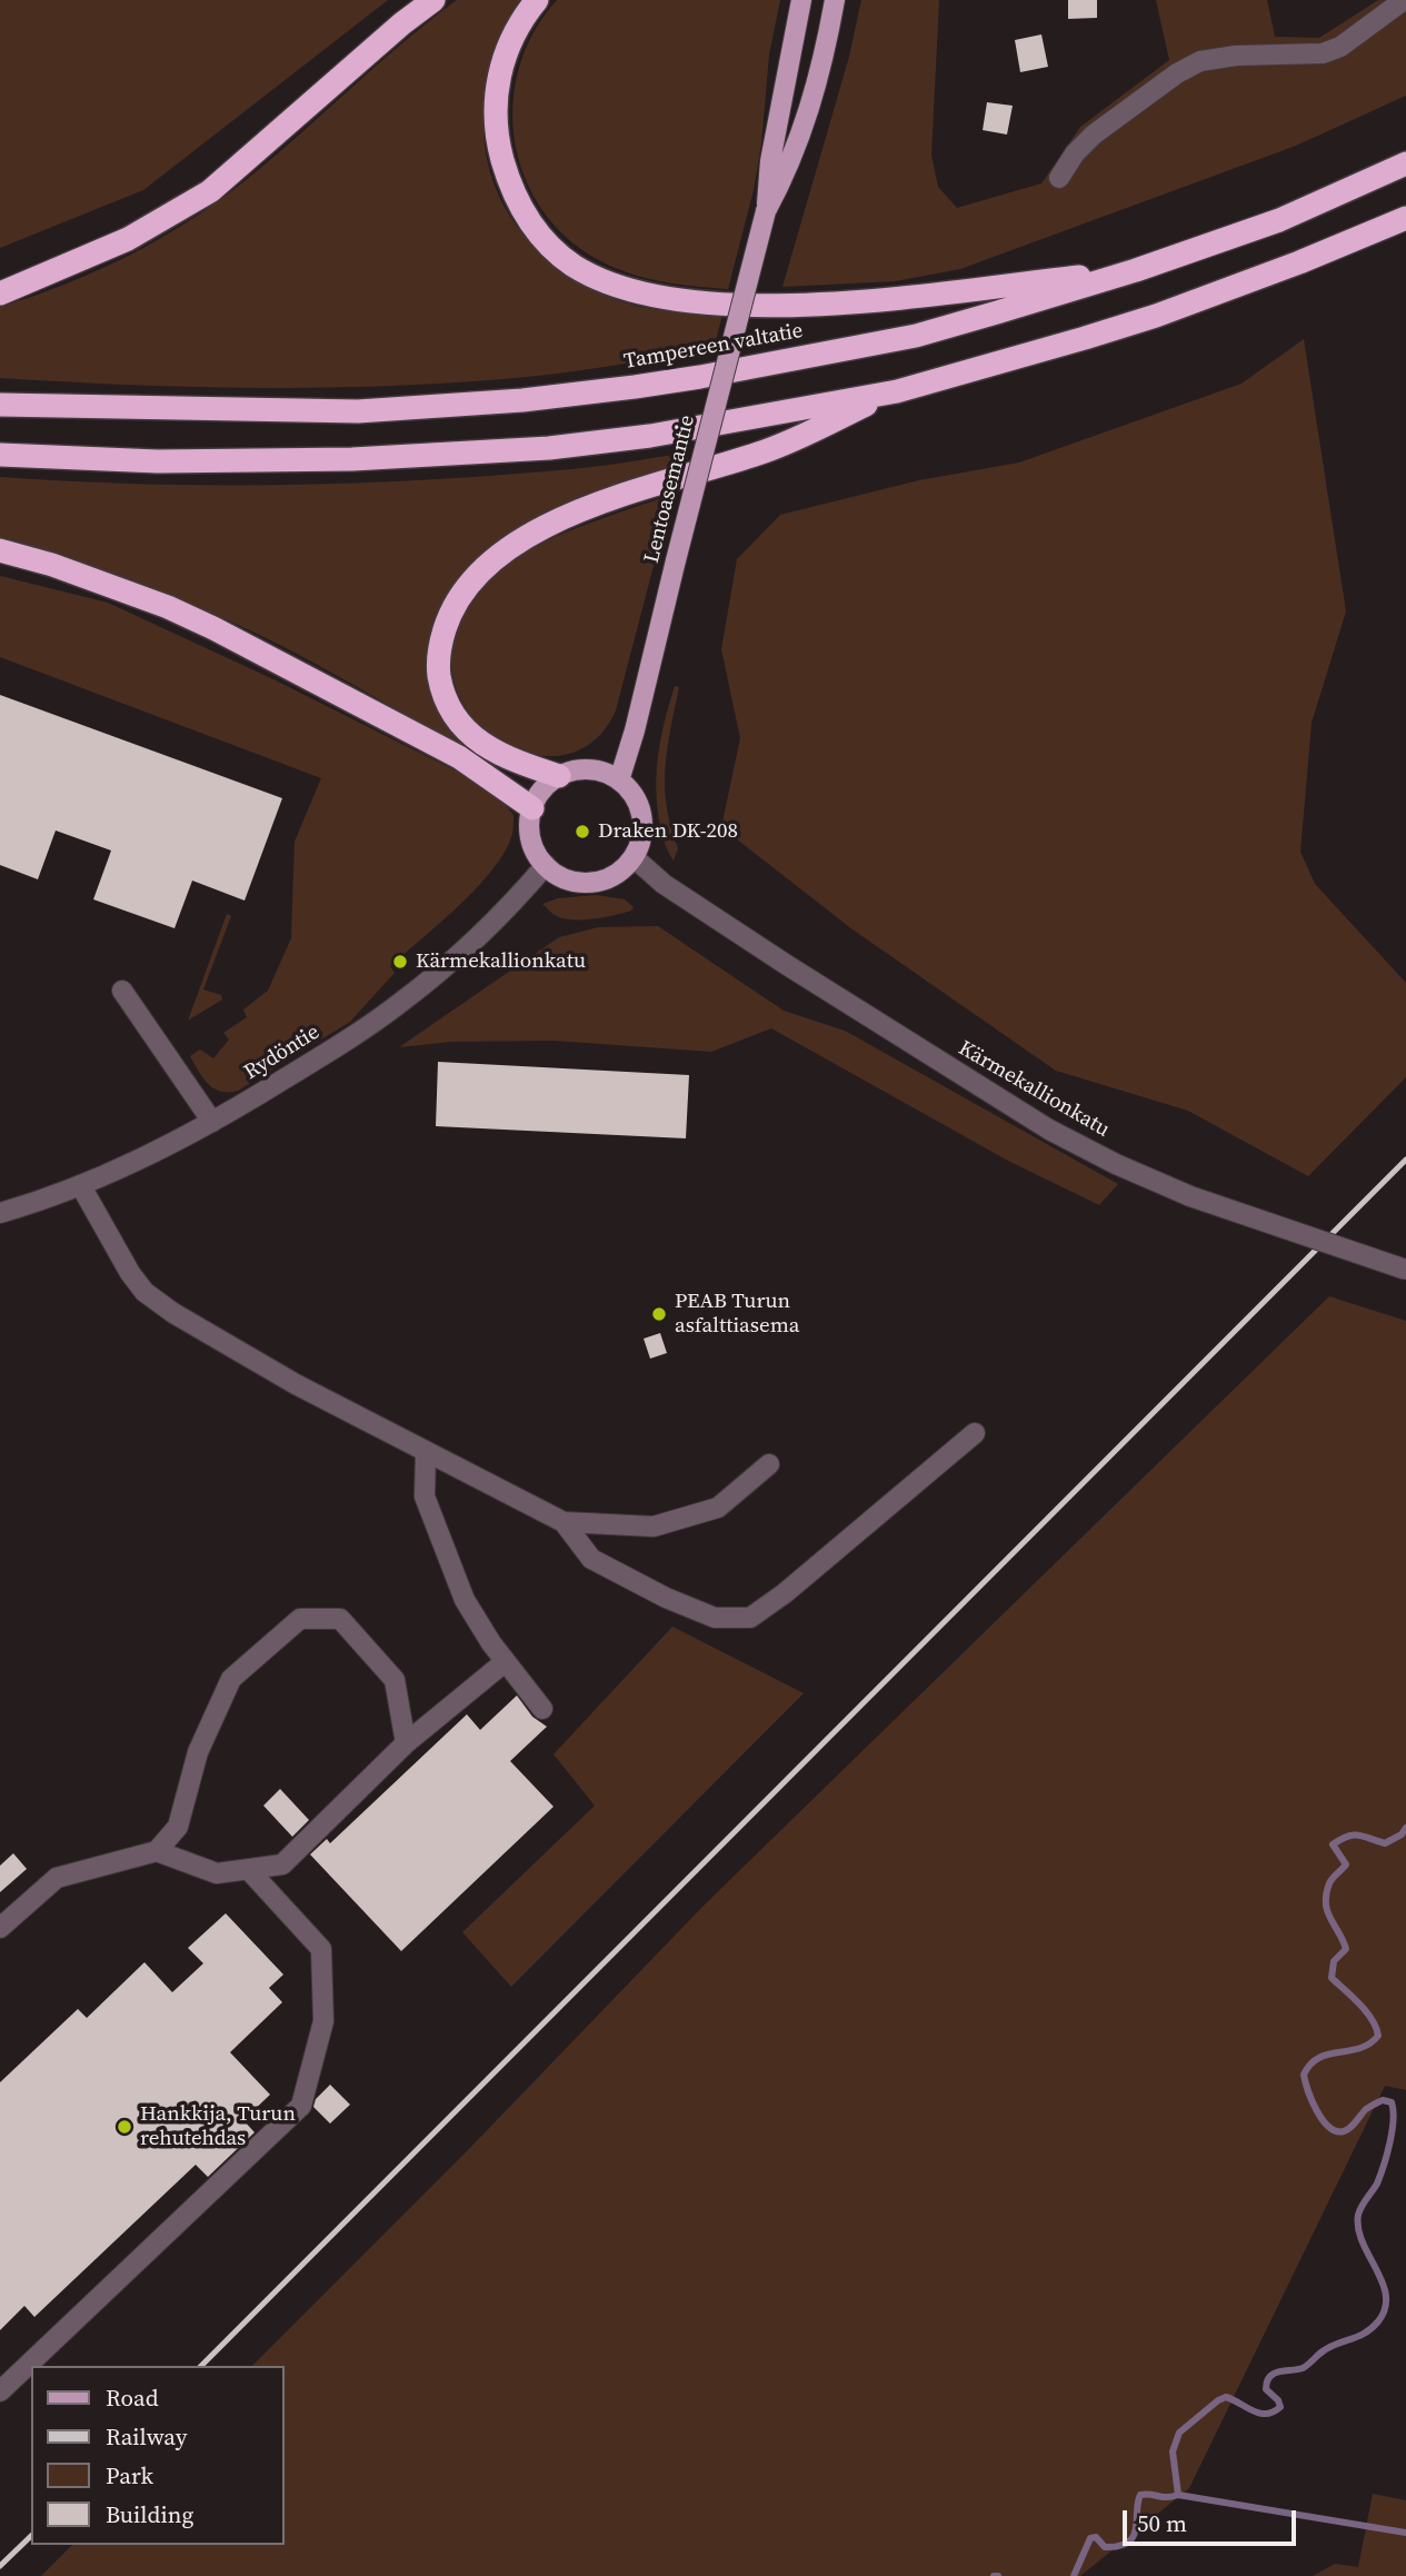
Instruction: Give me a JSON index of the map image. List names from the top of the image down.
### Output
{
  "streets": {
    "highway": ["Tampereen valtatie"],
    "main road": ["Lentoasemantie"],
    "street": ["Rydöntie", "Kärmekallionkatu"]
  },
  "crossings": [
    ["Lentoasemantie", "Rydöntie"],
    ["Lentoasemantie", "Kärmekallionkatu"],
    ["Rydöntie", "Kärmekallionkatu"]
  ],
  "places": [
    "Draken DK-208",
    "Kärmekallionkatu",
    "PEAB Turun asfalttiasema",
    "Hankkija, Turun rehutehdas"
  ],
  "legend": [
    "Road",
    "Railway",
    "Park",
    "Building"
  ],
  "scale_bar": "50 m"
}
